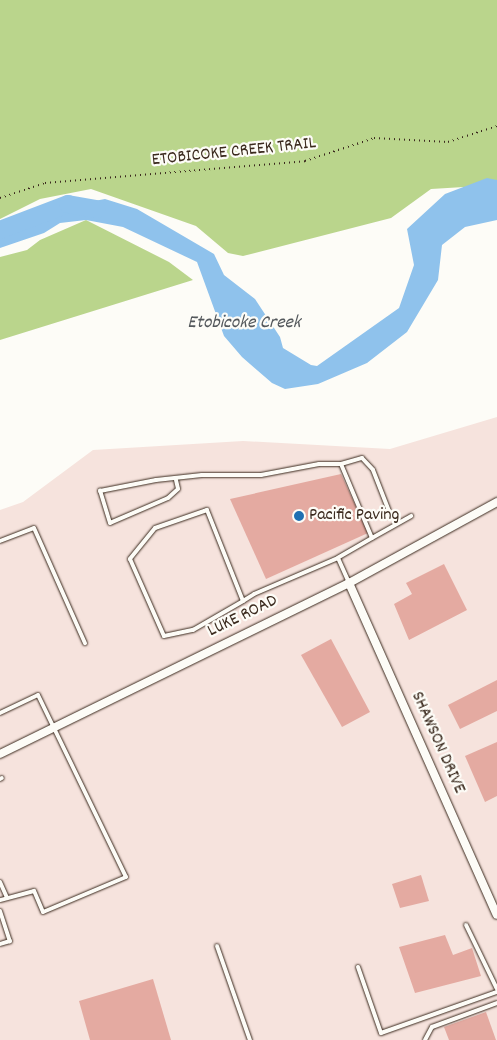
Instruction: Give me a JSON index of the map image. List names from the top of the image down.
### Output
{
  "streets": {
    "street": ["LUKE ROAD", "SHAWSON DRIVE"],
    "path": ["ETOBICOKE CREEK TRAIL"]
  },
  "crossings": [
    ["LUKE ROAD", "SHAWSON DRIVE"]
  ],
  "water": ["Etobicoke Creek"],
  "places": ["Pacific Paving"]
}
